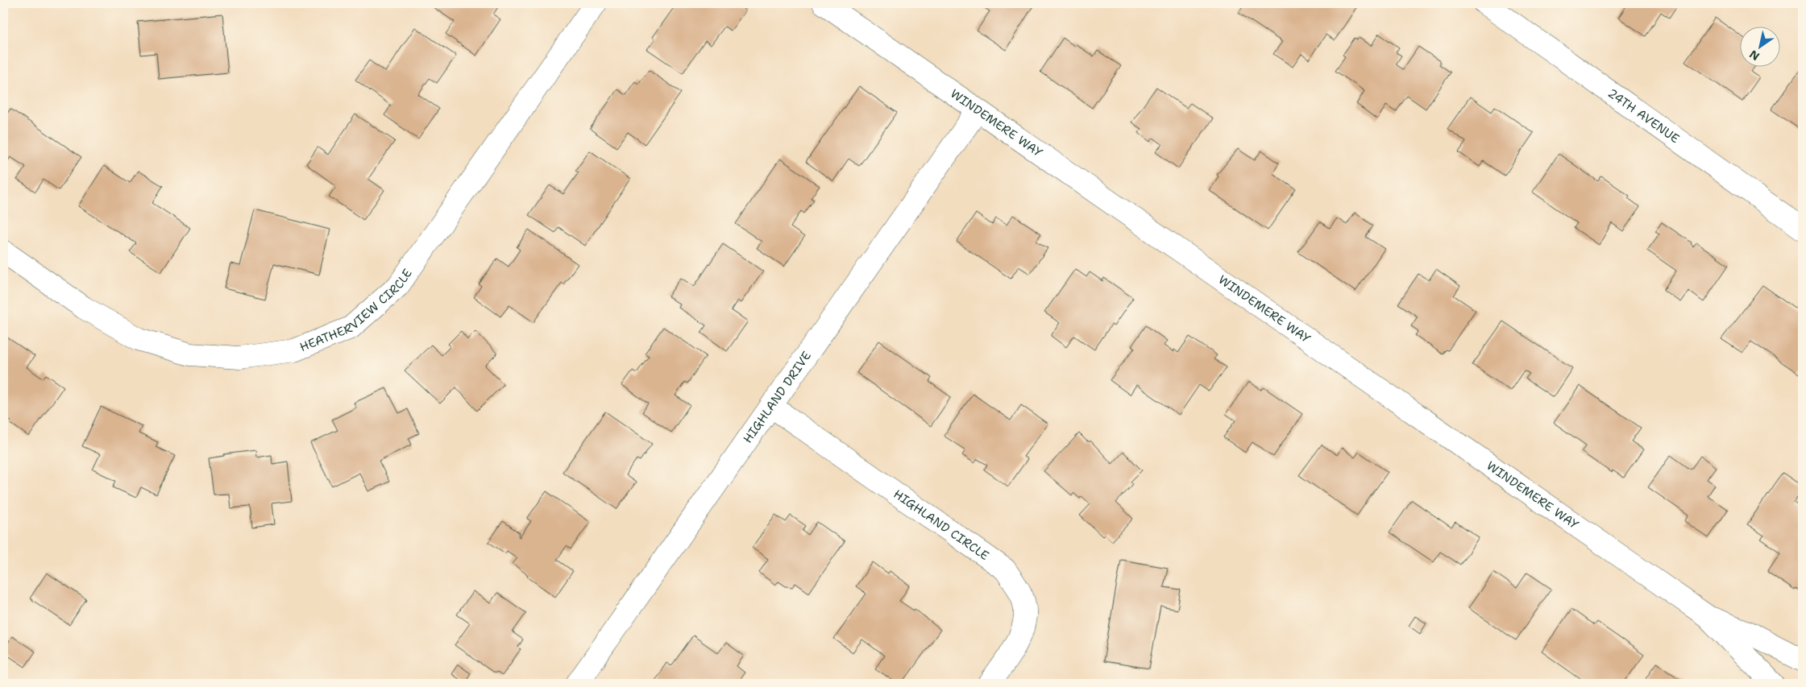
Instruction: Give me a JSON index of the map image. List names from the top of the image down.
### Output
{
  "streets": {
    "street": [
      "24TH AVENUE",
      "WINDEMERE WAY",
      "HEATHERVIEW CIRCLE",
      "HIGHLAND DRIVE",
      "HIGHLAND CIRCLE"
    ]
  },
  "crossings": [
    ["WINDEMERE WAY", "HIGHLAND DRIVE"],
    ["HIGHLAND DRIVE", "HIGHLAND CIRCLE"]
  ],
  "north": "bottom left"
}
